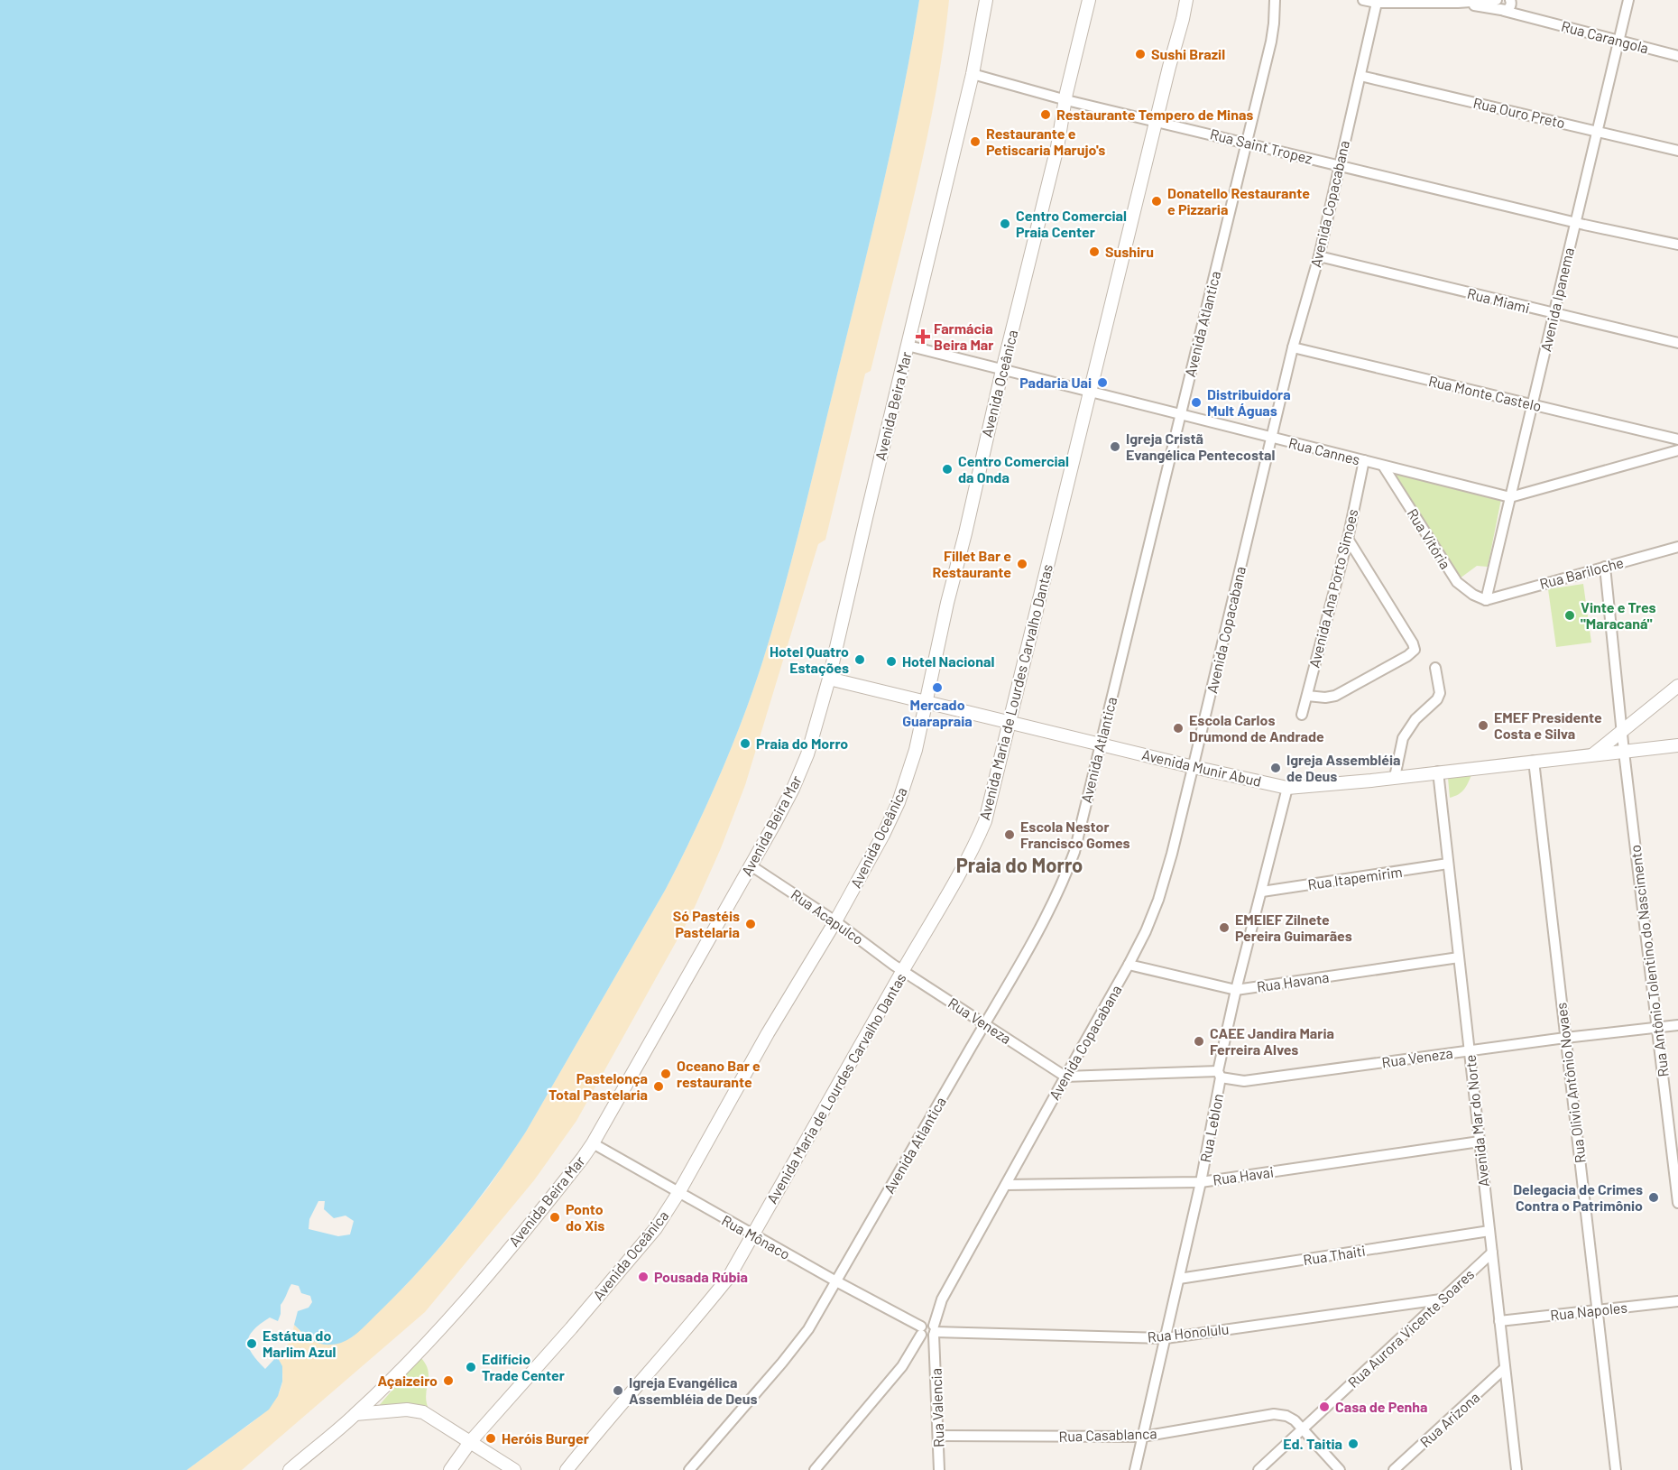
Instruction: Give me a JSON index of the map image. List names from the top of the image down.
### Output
{
  "streets": {
    "street": [
      "Rua Carangola",
      "Rua Ouro Preto",
      "Rua Saint Tropez",
      "Avenida Copacabana",
      "Avenida Ipanema",
      "Rua Miami",
      "Avenida Atlantica",
      "Avenida Oceânica",
      "Rua Monte Castelo",
      "Avenida Beira Mar",
      "Rua Cannes",
      "Rua Vitória",
      "Rua Bariloche",
      "Avenida Ana Porto Simoes",
      "Avenida Maria de Lourdes Carvalho Dantas",
      "Avenida Munir Abud",
      "Rua Itapemirim",
      "Rua Acapulco",
      "Rua Antônio Tolentino do Nascimento",
      "Rua Havana",
      "Rua Veneza",
      "Rua Olivio Antônio Novaes",
      "Avenida Mar do Norte",
      "Rua Leblon",
      "Rua Havai",
      "Rua Mônaco",
      "Rua Thaiti",
      "Rua Napoles",
      "Rua Aurora Vicente Soares",
      "Rua Honolulu",
      "Rua Valencia",
      "Rua Arizona",
      "Rua Casablanca"
    ]
  },
  "crossings": [
    ["Rua Carangola", "Avenida Copacabana"],
    ["Rua Carangola", "Avenida Ipanema"],
    ["Rua Ouro Preto", "Avenida Copacabana"],
    ["Rua Ouro Preto", "Avenida Ipanema"],
    ["Rua Saint Tropez", "Avenida Copacabana"],
    ["Rua Saint Tropez", "Avenida Ipanema"],
    ["Rua Saint Tropez", "Avenida Atlantica"],
    ["Rua Saint Tropez", "Avenida Oceânica"],
    ["Rua Saint Tropez", "Avenida Beira Mar"],
    ["Rua Saint Tropez", "Avenida Maria de Lourdes Carvalho Dantas"],
    ["Avenida Copacabana", "Rua Miami"],
    ["Avenida Copacabana", "Rua Monte Castelo"],
    ["Avenida Copacabana", "Rua Cannes"],
    ["Avenida Copacabana", "Avenida Munir Abud"],
    ["Avenida Copacabana", "Rua Havana"],
    ["Avenida Copacabana", "Rua Veneza"],
    ["Avenida Copacabana", "Rua Havai"],
    ["Avenida Copacabana", "Rua Mônaco"],
    ["Avenida Copacabana", "Rua Honolulu"],
    ["Avenida Copacabana", "Rua Valencia"],
    ["Avenida Ipanema", "Rua Miami"],
    ["Avenida Ipanema", "Rua Monte Castelo"],
    ["Avenida Ipanema", "Rua Cannes"],
    ["Avenida Ipanema", "Rua Vitória"],
    ["Avenida Ipanema", "Rua Bariloche"],
    ["Avenida Atlantica", "Rua Cannes"],
    ["Avenida Atlantica", "Avenida Munir Abud"],
    ["Avenida Atlantica", "Rua Veneza"],
    ["Avenida Atlantica", "Rua Mônaco"],
    ["Avenida Oceânica", "Rua Cannes"],
    ["Avenida Oceânica", "Avenida Munir Abud"],
    ["Avenida Oceânica", "Rua Acapulco"],
    ["Avenida Oceânica", "Rua Mônaco"],
    ["Avenida Beira Mar", "Rua Cannes"],
    ["Avenida Beira Mar", "Avenida Munir Abud"],
    ["Avenida Beira Mar", "Rua Acapulco"],
    ["Avenida Beira Mar", "Rua Mônaco"],
    ["Rua Cannes", "Rua Vitória"],
    ["Rua Cannes", "Avenida Ana Porto Simoes"],
    ["Rua Cannes", "Avenida Maria de Lourdes Carvalho Dantas"],
    ["Rua Vitória", "Rua Bariloche"],
    ["Rua Bariloche", "Rua Antônio Tolentino do Nascimento"],
    ["Avenida Maria de Lourdes Carvalho Dantas", "Avenida Munir Abud"],
    ["Avenida Maria de Lourdes Carvalho Dantas", "Rua Acapulco"],
    ["Avenida Maria de Lourdes Carvalho Dantas", "Rua Veneza"],
    ["Avenida Maria de Lourdes Carvalho Dantas", "Rua Mônaco"],
    ["Avenida Munir Abud", "Rua Antônio Tolentino do Nascimento"],
    ["Avenida Munir Abud", "Rua Olivio Antônio Novaes"],
    ["Avenida Munir Abud", "Avenida Mar do Norte"],
    ["Avenida Munir Abud", "Rua Leblon"],
    ["Rua Itapemirim", "Avenida Mar do Norte"],
    ["Rua Itapemirim", "Rua Leblon"],
    ["Rua Acapulco", "Rua Veneza"],
    ["Rua Antônio Tolentino do Nascimento", "Rua Veneza"],
    ["Rua Havana", "Avenida Mar do Norte"],
    ["Rua Havana", "Rua Leblon"],
    ["Rua Veneza", "Rua Olivio Antônio Novaes"],
    ["Rua Veneza", "Avenida Mar do Norte"],
    ["Rua Veneza", "Rua Leblon"],
    ["Rua Olivio Antônio Novaes", "Rua Napoles"],
    ["Avenida Mar do Norte", "Rua Havai"],
    ["Avenida Mar do Norte", "Rua Thaiti"],
    ["Avenida Mar do Norte", "Rua Napoles"],
    ["Avenida Mar do Norte", "Rua Aurora Vicente Soares"],
    ["Avenida Mar do Norte", "Rua Arizona"],
    ["Rua Leblon", "Rua Havai"],
    ["Rua Leblon", "Rua Thaiti"],
    ["Rua Leblon", "Rua Honolulu"],
    ["Rua Leblon", "Rua Casablanca"],
    ["Rua Mônaco", "Rua Honolulu"],
    ["Rua Mônaco", "Rua Valencia"],
    ["Rua Aurora Vicente Soares", "Rua Honolulu"],
    ["Rua Aurora Vicente Soares", "Rua Casablanca"],
    ["Rua Honolulu", "Rua Valencia"],
    ["Rua Valencia", "Rua Casablanca"]
  ],
  "districts": ["Praia do Morro"],
  "places": {
    "other": [
      "Sushi Brazil",
      "Restaurante Tempero de Minas",
      "Restaurante e Petiscaria Marujo's",
      "Donatello Restaurante e Pizzaria",
      "Centro Comercial Praia Center",
      "Sushiru",
      "Padaria Uai",
      "Distribuidora Mult Águas",
      "Igreja Cristã Evangélica Pentecostal",
      "Centro Comercial da Onda",
      "Fillet Bar e Restaurante",
      "Vinte e Tres \"Maracaná\"",
      "Hotel Quatro Estações",
      "Hotel Nacional",
      "Mercado Guarapraia",
      "EMEF Presidente Costa e Silva",
      "Escola Carlos Drumond de Andrade",
      "Praia do Morro",
      "Igreja Assembléia de Deus",
      "Escola Nestor Francisco Gomes",
      "Só Pastéis Pastelaria",
      "EMEIEF Zilnete Pereira Guimarães",
      "CAEE Jandira Maria Ferreira Alves",
      "Oceano Bar e restaurante",
      "Pastelonça Total Pastelaria",
      "Delegacia de Crimes Contra o Patrimônio",
      "Ponto do Xis",
      "Pousada Rúbia",
      "Estátua do Marlim Azul",
      "Edifício Trade Center",
      "Açaizeiro",
      "Igreja Evangélica Assembléia de Deus",
      "Casa de Penha",
      "Heróis Burger",
      "Ed. Taitia"
    ],
    "health": ["Farmácia Beira Mar"]
  }
}
